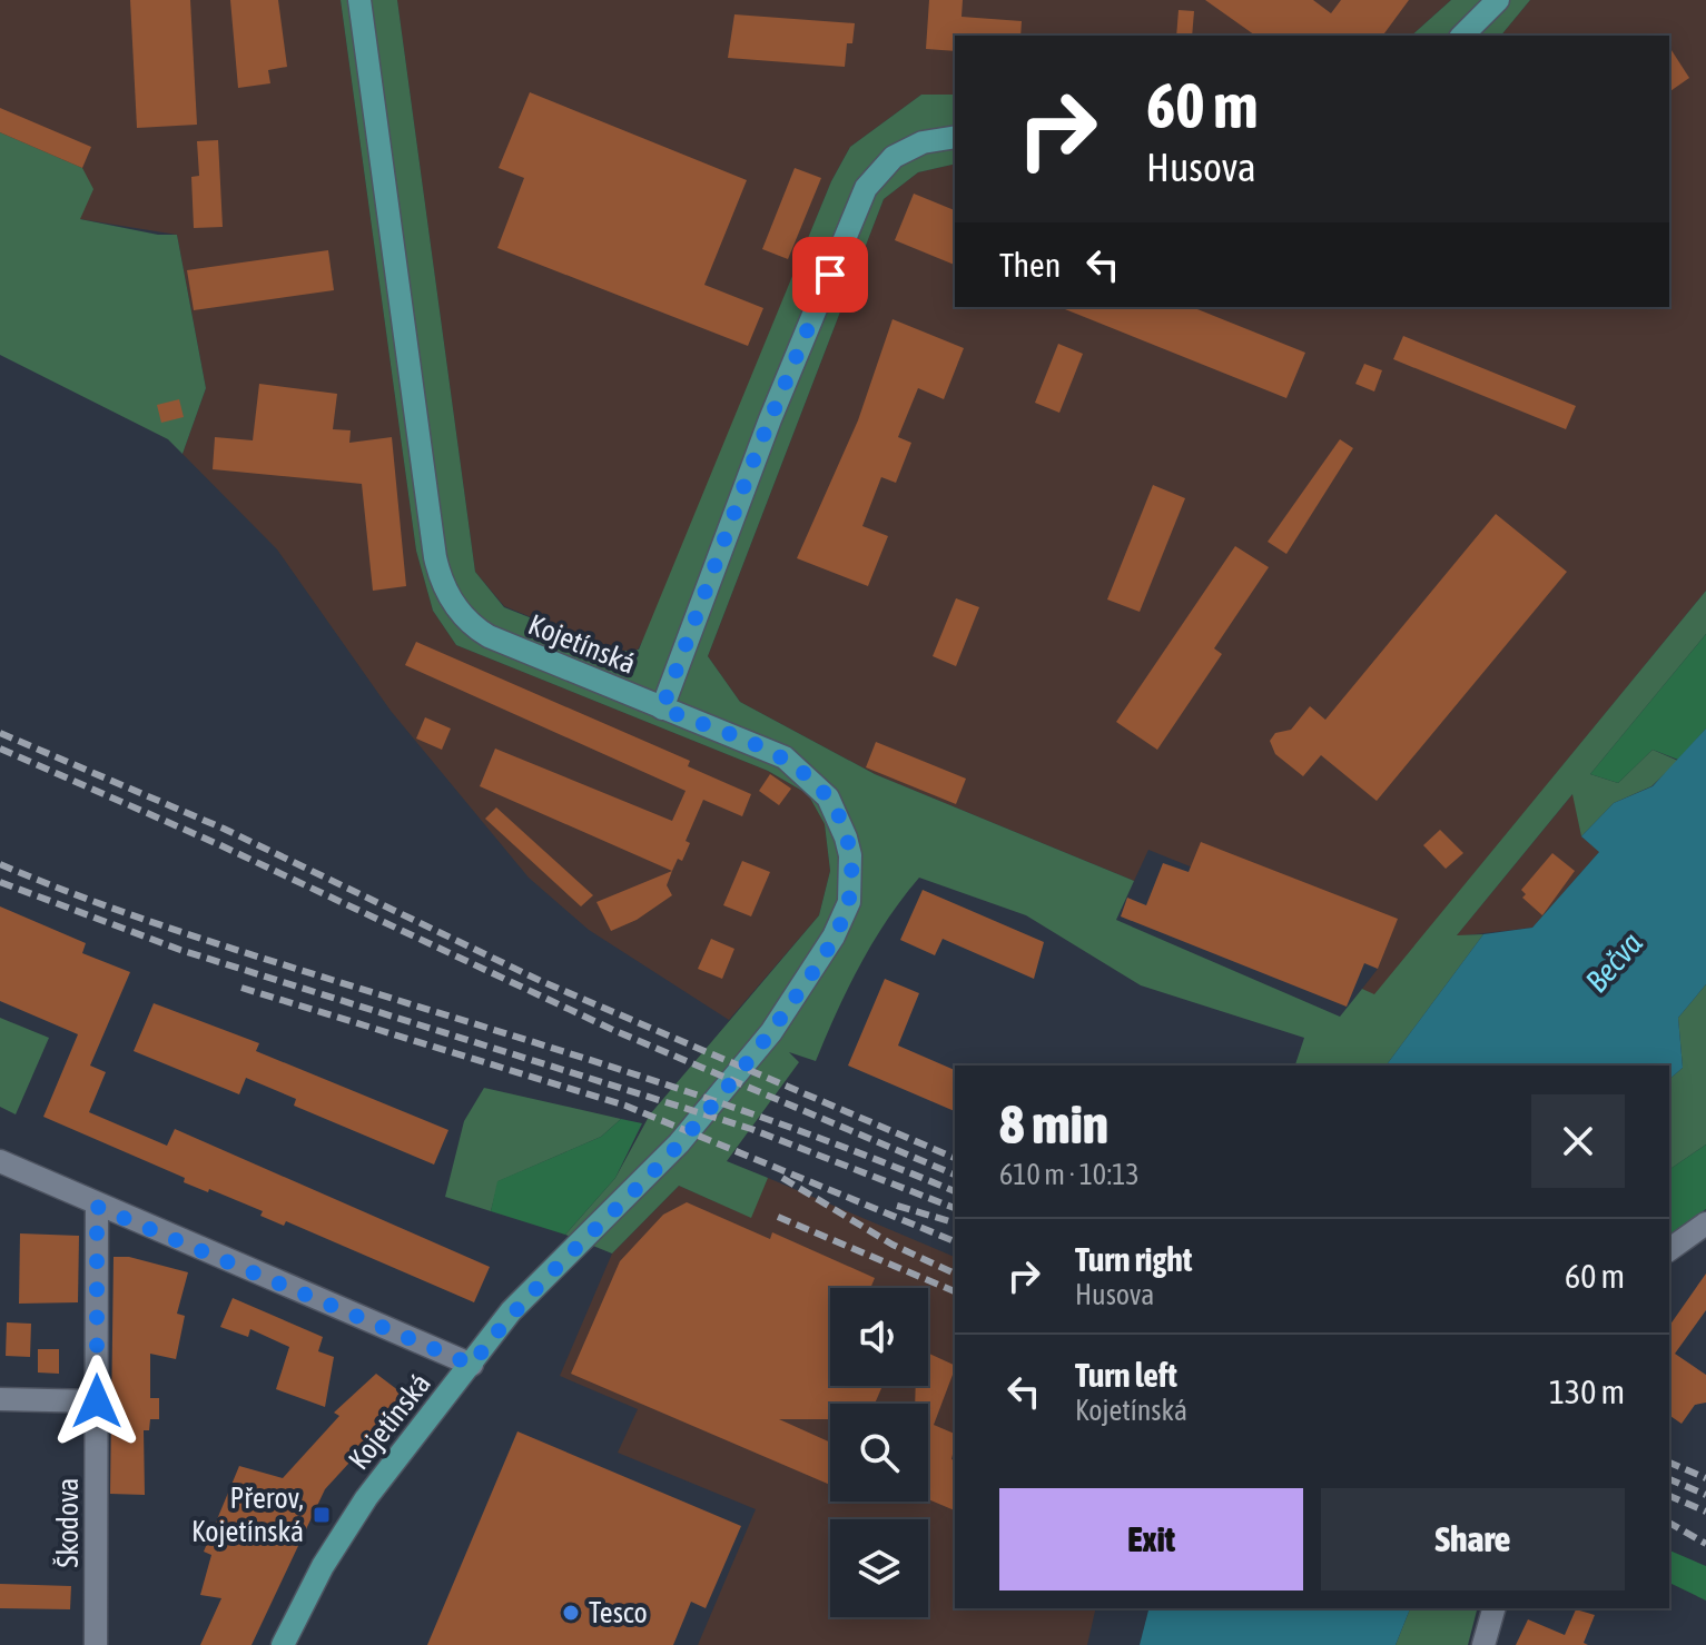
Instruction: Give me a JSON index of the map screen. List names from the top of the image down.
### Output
{
  "streets": {
    "main road": ["Kojetínská"],
    "street": ["Škodova"]
  },
  "water": ["Bečva"],
  "places": {
    "transit": ["Přerov, Kojetínská"],
    "other": ["Tesco"]
  },
  "page": {
    "turn": ["60 m", "Husova"],
    "then": "Then",
    "heading": ["8 min", "610 m · 10:13"],
    "list": [
      {
        "name": "Turn right",
        "note": "Husova",
        "value": "60 m"
      },
      {
        "name": "Turn left",
        "note": "Kojetínská",
        "value": "130 m"
      }
    ],
    "buttons": ["Exit", "Share"]
  }
}
